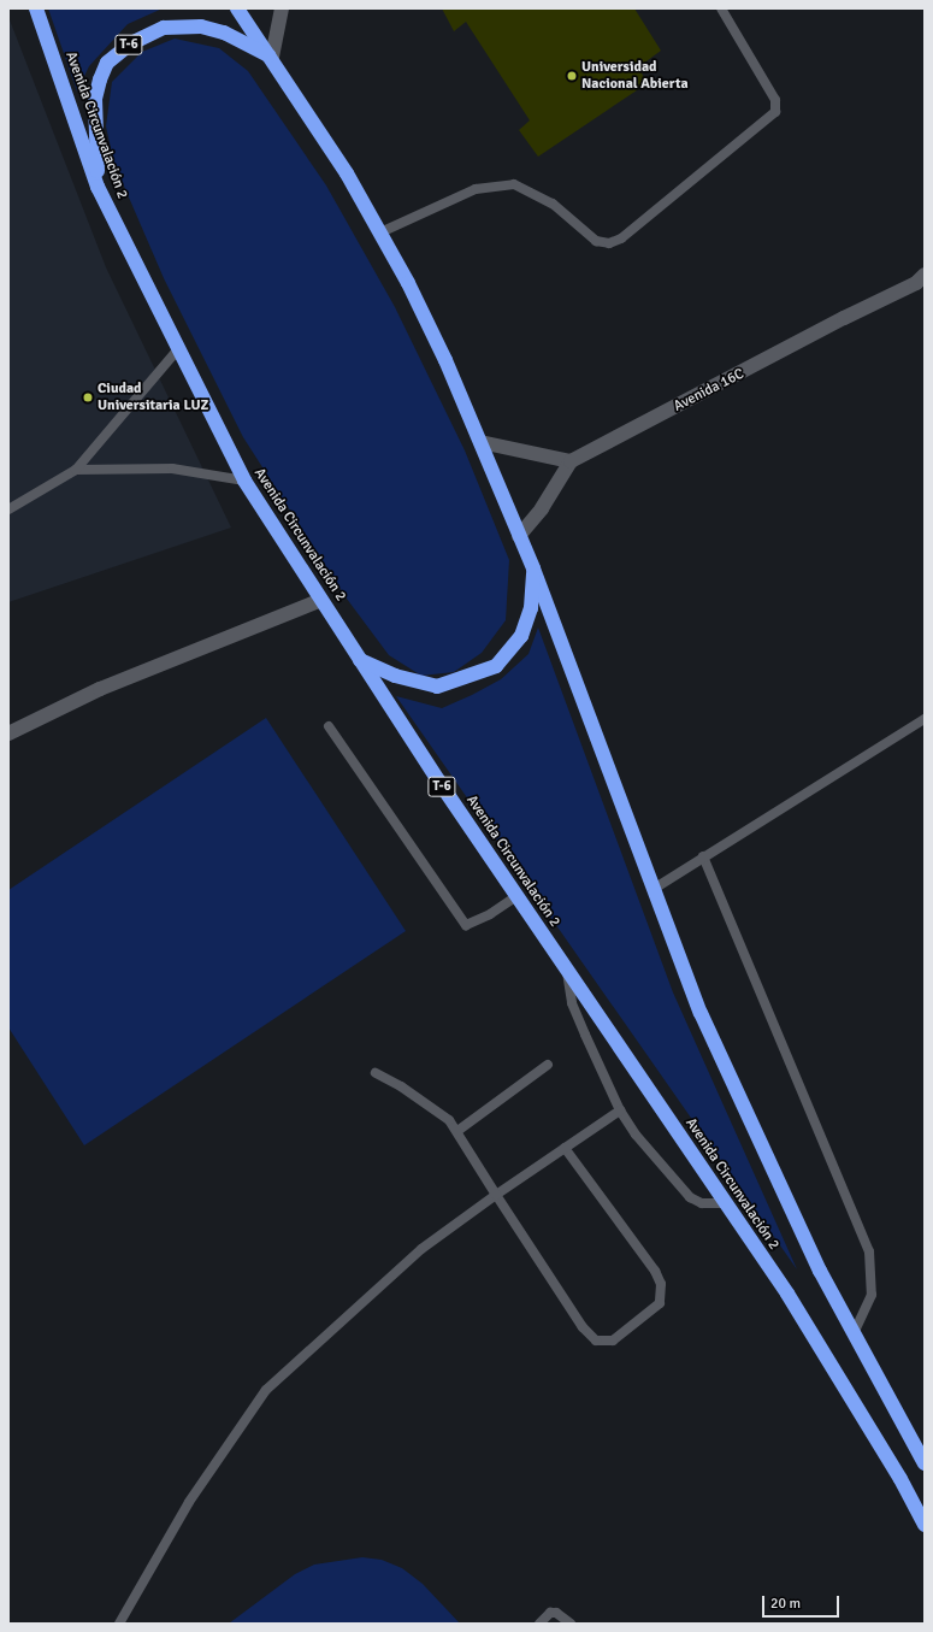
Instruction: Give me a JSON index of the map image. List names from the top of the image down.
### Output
{
  "streets": {
    "highway": ["T-6", "Avenida Circunvalación 2"],
    "street": ["Avenida 16C"]
  },
  "crossings": [
    ["T-6", "Avenida Circunvalación 2"]
  ],
  "places": ["Universidad Nacional Abierta", "Ciudad Universitaria LUZ"],
  "scale_bar": "20 m"
}
